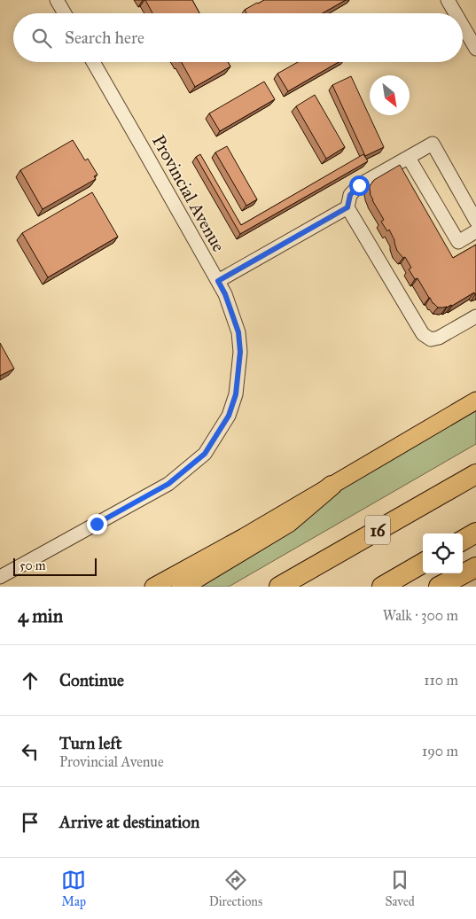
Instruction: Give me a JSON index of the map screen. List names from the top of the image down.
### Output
{
  "streets": {
    "highway": ["16"],
    "street": ["Provincial Avenue"]
  },
  "scale_bar": "50 m",
  "north": "bottom right",
  "page": {
    "search": "Search here",
    "scale": "50 m",
    "heading": ["4 min", "Walk · 300 m"],
    "list": [
      ["Continue", "110 m"],
      ["Turn left", "Provincial Avenue", "190 m"],
      "Arrive at destination"
    ],
    "nav": ["Map", "Directions", "Saved"]
  }
}
